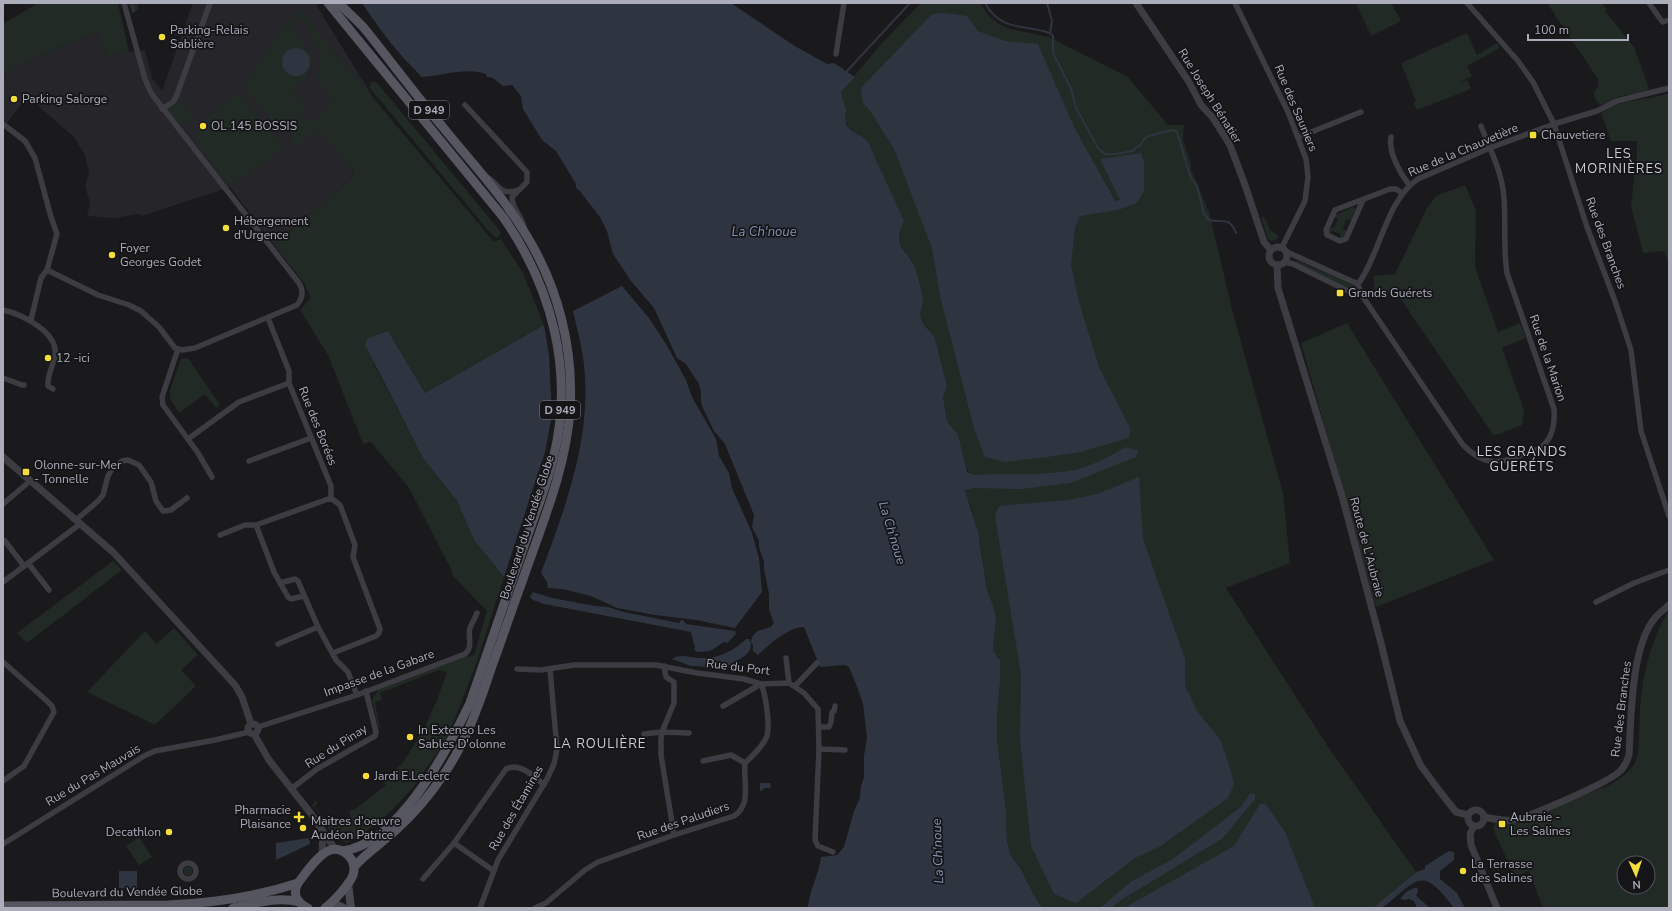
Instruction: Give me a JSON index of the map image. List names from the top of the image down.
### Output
{
  "streets": {
    "main road": ["D 949", "Boulevard du Vendée Globe"],
    "street": [
      "Rue Joseph Bénatier",
      "Rue des Sauniers",
      "Rue de la Chauvetière",
      "Rue des Branches",
      "Rue de la Marion",
      "Rue des Borées",
      "Route de L'Aubraie",
      "Rue du Port",
      "Impasse de la Gabare",
      "Rue du Pinay",
      "Rue du Pas Mauvais",
      "Rue des Étamines",
      "Rue des Paludiers"
    ]
  },
  "crossings": [
    ["Rue Joseph Bénatier", "Rue des Sauniers"],
    ["Rue Joseph Bénatier", "Route de L'Aubraie"],
    ["Rue des Sauniers", "Route de L'Aubraie"],
    ["Rue de la Chauvetière", "Rue des Branches"],
    ["Rue de la Chauvetière", "Rue de la Marion"],
    ["Rue des Branches", "Route de L'Aubraie"],
    ["Rue du Port", "Rue des Étamines"],
    ["Impasse de la Gabare", "Rue du Pinay"],
    ["Impasse de la Gabare", "Rue du Pas Mauvais"]
  ],
  "districts": ["LES MORINIÈRES", "LES GRANDS GUERÉTS", "LA ROULIÈRE"],
  "water": ["La Ch'noue"],
  "places": {
    "other": [
      "Parking-Relais Sablière",
      "Parking Salorge",
      "OL 145 BOSSIS",
      "Hébergement d'Urgence",
      "Foyer Georges Godet",
      "12 -ici",
      "In Extenso Les Sables D'olonne",
      "Jardi E.Leclerc",
      "Maitres d'oeuvre Audéon Patrice",
      "Decathlon",
      "La Terrasse des Salines"
    ],
    "transit": [
      "Chauvetiere",
      "Grands Guérets",
      "Olonne-sur-Mer - Tonnelle",
      "Aubraie - Les Salines"
    ],
    "health": ["Pharmacie Plaisance"]
  },
  "scale_bar": "100 m",
  "north": "bottom"
}
